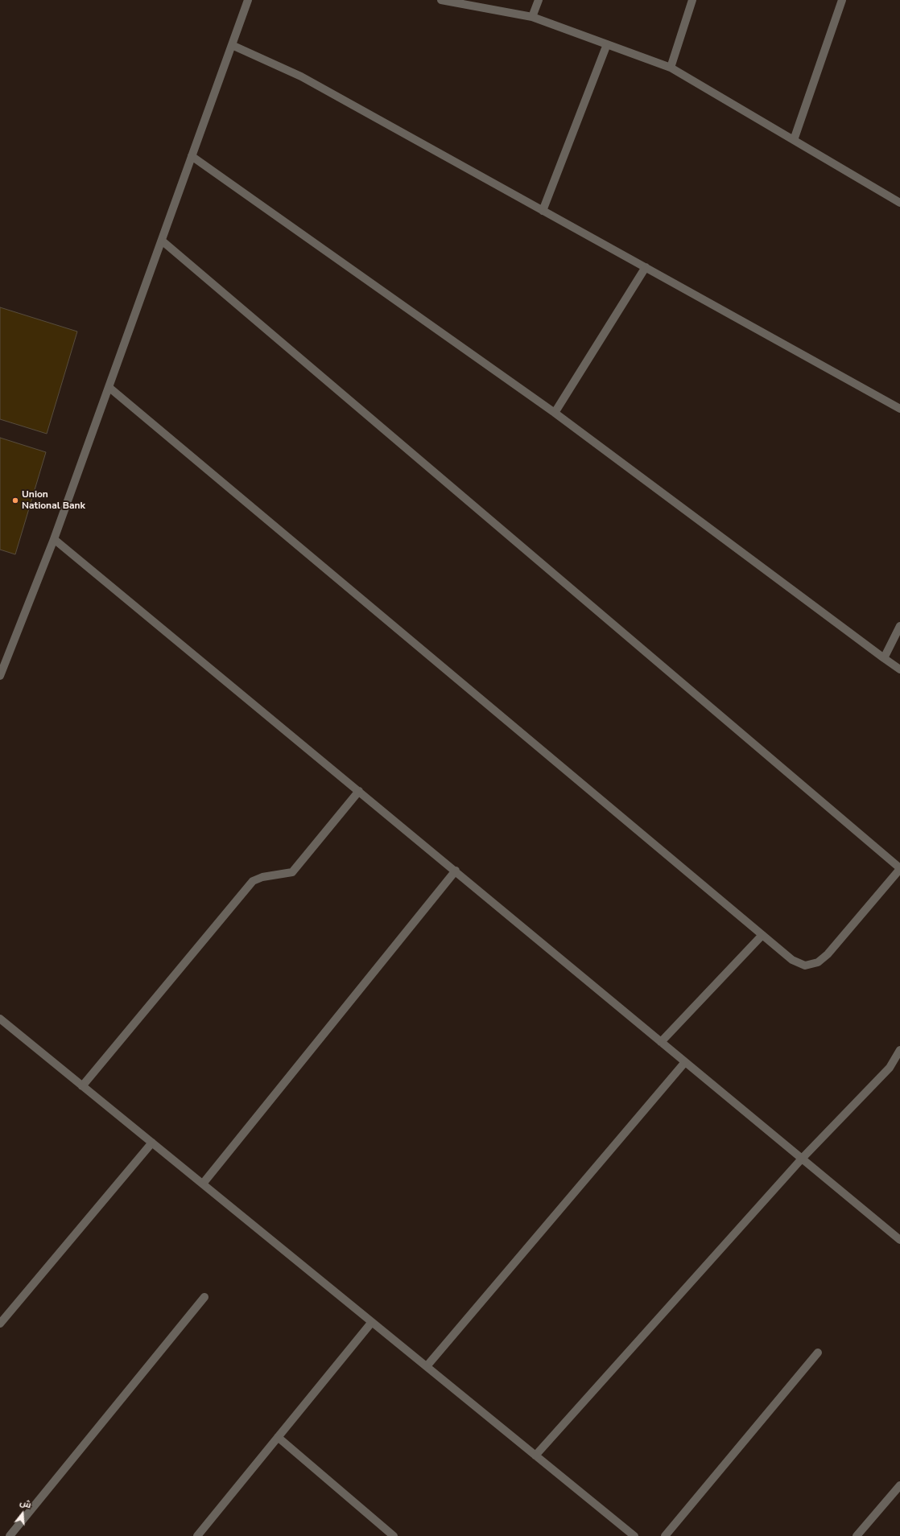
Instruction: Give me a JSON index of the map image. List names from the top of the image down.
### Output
{
  "places": ["Union National Bank"],
  "north": "top"
}
